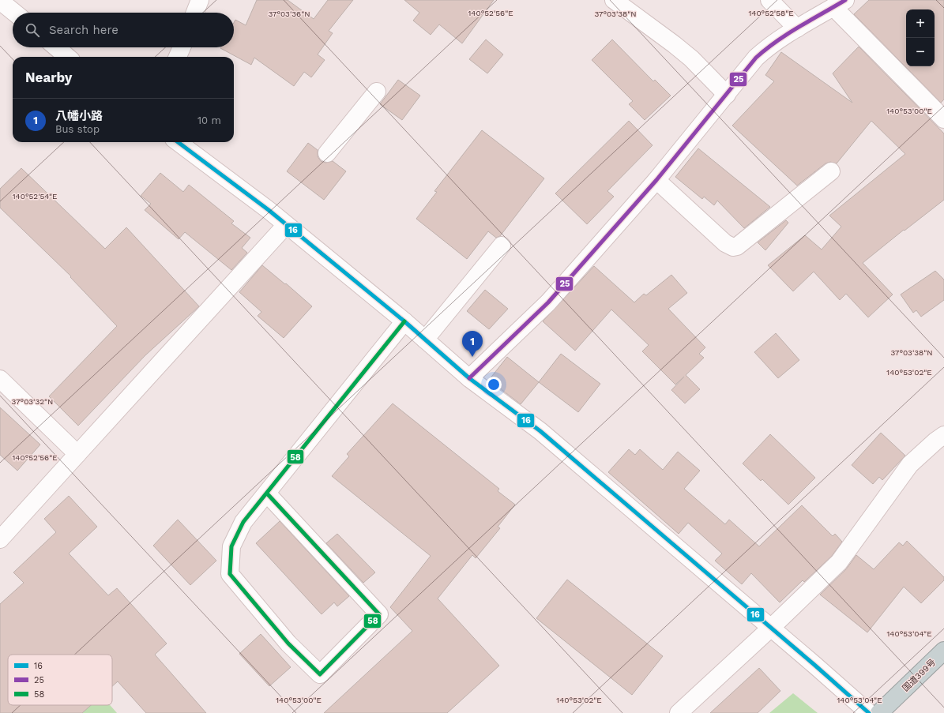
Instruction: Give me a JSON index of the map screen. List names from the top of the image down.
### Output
{
  "streets": {
    "highway": ["国道399号"]
  },
  "lines": ["transit line 25", "transit line 16", "transit line 58"],
  "legend": ["16", "25", "58"],
  "page": {
    "map_buttons": ["+", "−"],
    "search": "Search here",
    "heading": "Nearby",
    "list": [
      {
        "mark": "1",
        "name": "八幡小路",
        "note": "Bus stop",
        "value": "10 m"
      }
    ],
    "pins": "1"
  },
  "coordinates": [
    "140°52'56\"E",
    "140°52'58\"E",
    "37°03'36\"N",
    "37°03'38\"N",
    "140°53'00\"E",
    "140°52'54\"E",
    "140°53'02\"E",
    "37°03'32\"N",
    "140°53'04\"E"
  ]
}
